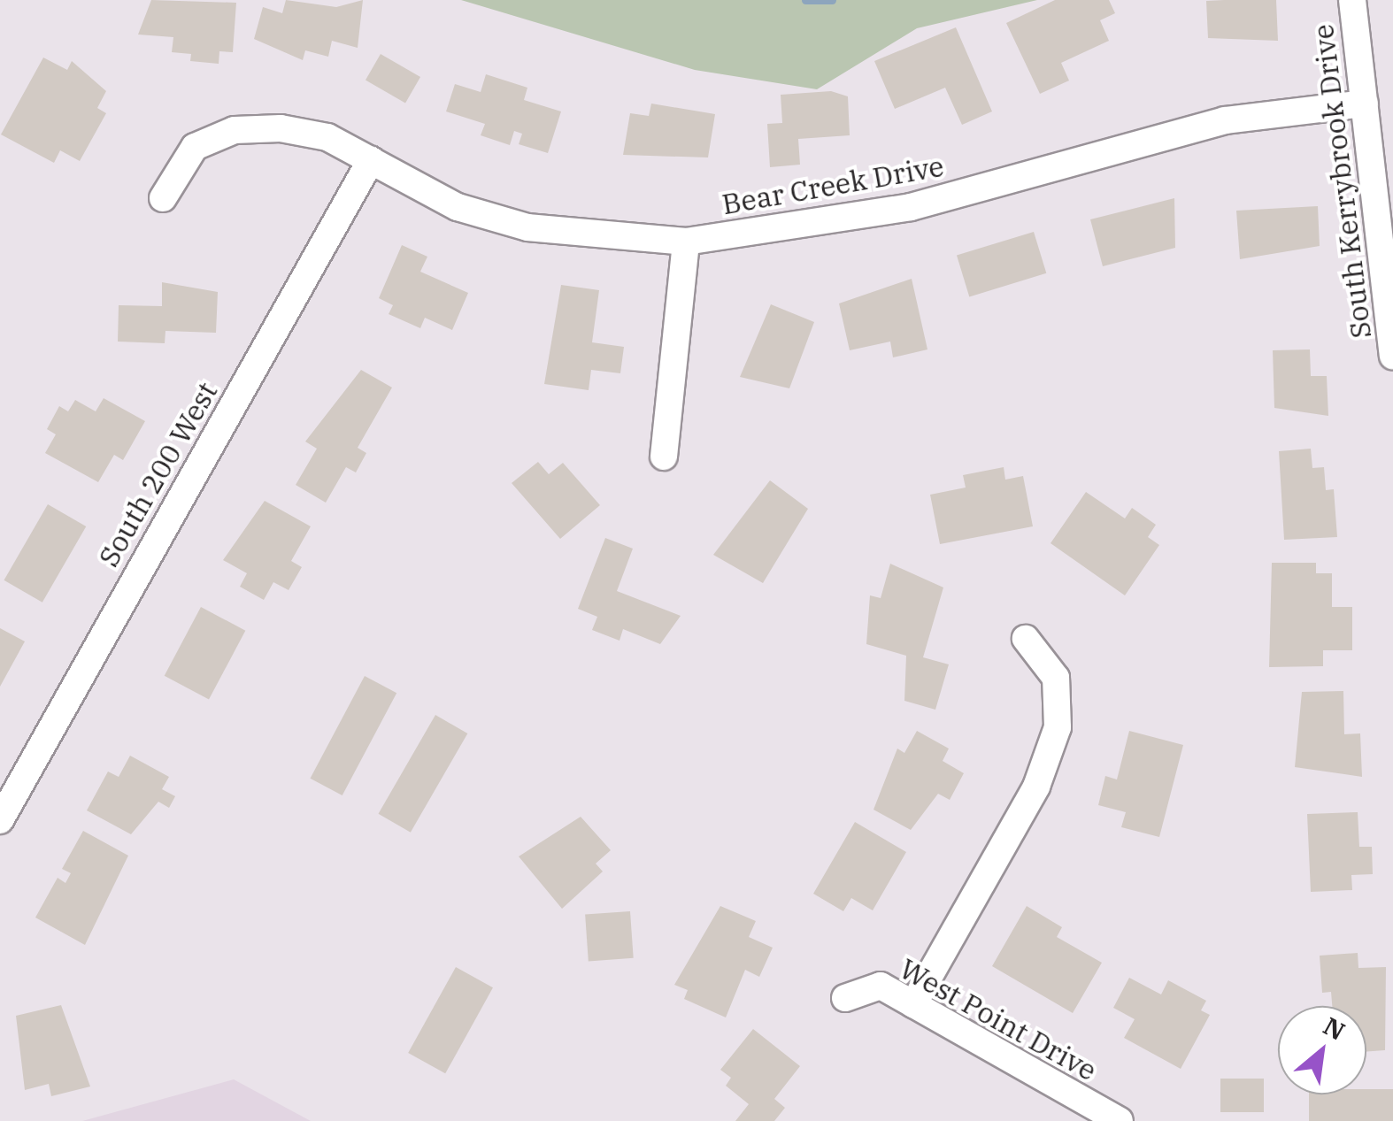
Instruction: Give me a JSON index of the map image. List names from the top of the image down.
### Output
{
  "streets": {
    "street": [
      "South Kerrybrook Drive",
      "Bear Creek Drive",
      "South 200 West",
      "West Point Drive"
    ]
  },
  "crossings": [
    ["South Kerrybrook Drive", "Bear Creek Drive"],
    ["Bear Creek Drive", "South 200 West"]
  ],
  "north": "top right"
}
